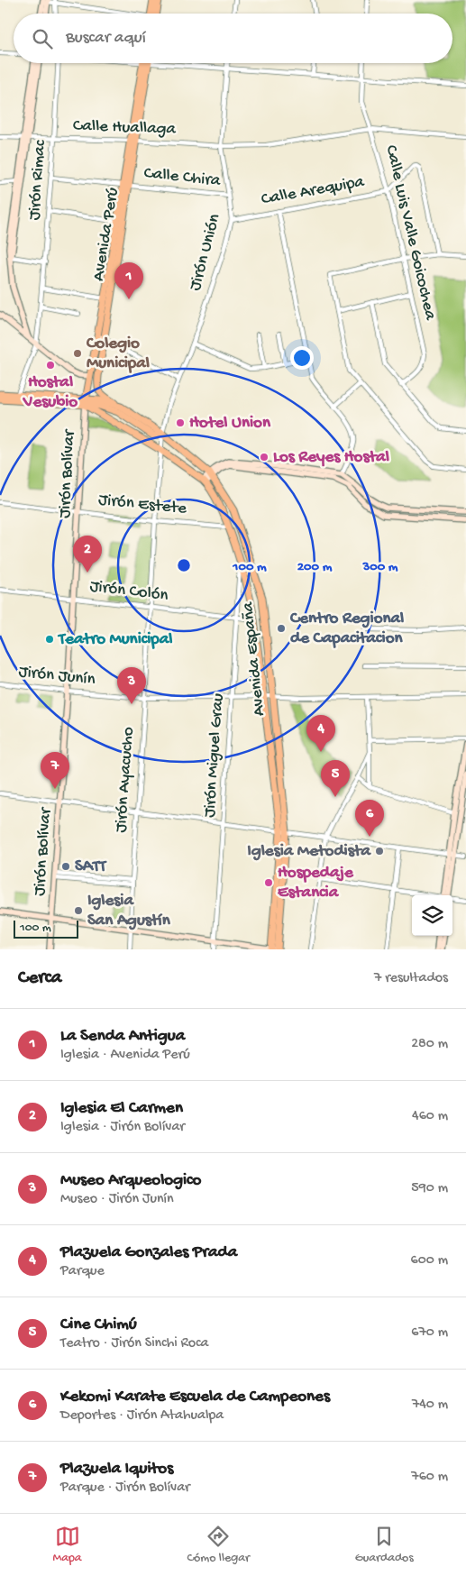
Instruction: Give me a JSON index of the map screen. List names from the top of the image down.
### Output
{
  "streets": {
    "main road": ["Avenida Perú", "Avenida España"],
    "street": [
      "Calle Huallaga",
      "Calle Chira",
      "Jirón Rimac",
      "Calle Arequipa",
      "Calle Luis Valle Goicochea",
      "Jirón Unión",
      "Jirón Bolívar",
      "Jirón Estete",
      "Jirón Colón",
      "Jirón Junín",
      "Jirón Miguel Grau",
      "Jirón Ayacucho"
    ]
  },
  "crossings": [
    ["Calle Huallaga", "Jirón Rimac"],
    ["Calle Huallaga", "Calle Luis Valle Goicochea"],
    ["Calle Huallaga", "Avenida Perú"],
    ["Calle Huallaga", "Jirón Unión"],
    ["Calle Chira", "Jirón Rimac"],
    ["Calle Chira", "Avenida Perú"],
    ["Calle Chira", "Jirón Unión"],
    ["Jirón Rimac", "Avenida España"],
    ["Calle Arequipa", "Calle Luis Valle Goicochea"],
    ["Calle Arequipa", "Jirón Unión"],
    ["Avenida Perú", "Jirón Bolívar"],
    ["Avenida Perú", "Avenida España"],
    ["Jirón Unión", "Avenida España"],
    ["Jirón Unión", "Jirón Ayacucho"],
    ["Jirón Bolívar", "Jirón Estete"],
    ["Jirón Bolívar", "Jirón Colón"],
    ["Jirón Bolívar", "Avenida España"],
    ["Jirón Bolívar", "Jirón Junín"],
    ["Jirón Estete", "Avenida España"],
    ["Jirón Estete", "Jirón Ayacucho"],
    ["Jirón Colón", "Avenida España"],
    ["Jirón Colón", "Jirón Miguel Grau"],
    ["Jirón Colón", "Jirón Ayacucho"],
    ["Avenida España", "Jirón Junín"],
    ["Avenida España", "Jirón Miguel Grau"],
    ["Avenida España", "Jirón Ayacucho"],
    ["Jirón Junín", "Jirón Miguel Grau"],
    ["Jirón Junín", "Jirón Ayacucho"]
  ],
  "places": [
    "Colegio Municipal",
    "Hostal Vesubio",
    "Hotel Union",
    "Los Reyes Hostal",
    "Centro Regional de Capacitacion",
    "Teatro Municipal",
    "Iglesia Metodista",
    "SATT",
    "Hospedaje Estancia",
    "Iglesia San Agustín"
  ],
  "scale_bar": "100 m",
  "page": {
    "search": "Buscar aquí",
    "pins": [
      "1",
      "2",
      "3",
      "4",
      "7",
      "5",
      "6"
    ],
    "scale": "100 m",
    "heading": ["Cerca", "7 resultados"],
    "list": [
      {
        "mark": "1",
        "name": "La Senda Antigua",
        "note": "Iglesia · Avenida Perú",
        "value": "280 m"
      },
      {
        "mark": "2",
        "name": "Iglesia El Carmen",
        "note": "Iglesia · Jirón Bolívar",
        "value": "460 m"
      },
      {
        "mark": "3",
        "name": "Museo Arqueologico",
        "note": "Museo · Jirón Junín",
        "value": "590 m"
      },
      {
        "mark": "4",
        "name": "Plazuela Gonzales Prada",
        "note": "Parque",
        "value": "600 m"
      },
      {
        "mark": "5",
        "name": "Cine Chimú",
        "note": "Teatro · Jirón Sinchi Roca",
        "value": "670 m"
      },
      {
        "mark": "6",
        "name": "Kekomi Karate Escuela de Campeones",
        "note": "Deportes · Jirón Atahualpa",
        "value": "740 m"
      },
      {
        "mark": "7",
        "name": "Plazuela Iquitos",
        "note": "Parque · Jirón Bolívar",
        "value": "760 m"
      }
    ],
    "nav": ["Mapa", "Cómo llegar", "Guardados"]
  },
  "rings": ["100 m", "200 m", "300 m"]
}
